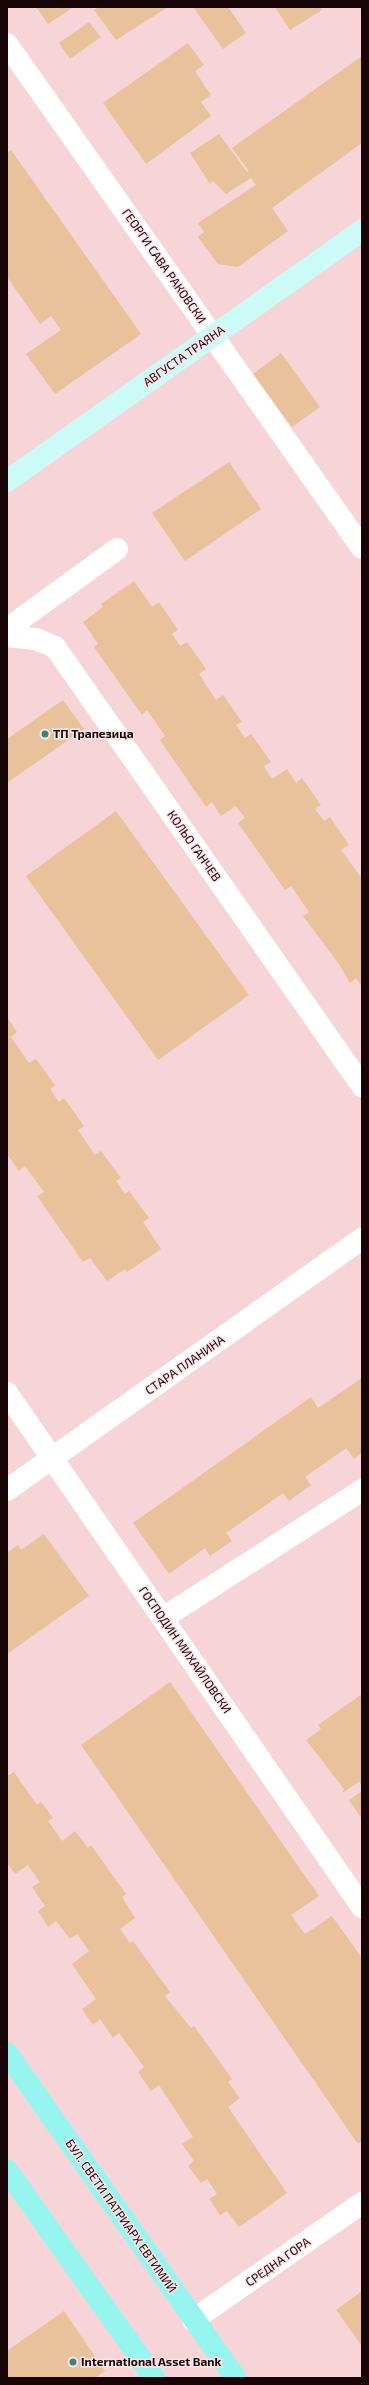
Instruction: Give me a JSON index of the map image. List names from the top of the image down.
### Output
{
  "streets": {
    "main road": ["БУЛ. СВЕТИ ПАТРИАРХ ЕВТИМИЙ"],
    "street": [
      "ГЕОРГИ САВА РАКОВСКИ",
      "АВГУСТА ТРАЯНА",
      "КОЛЬО ГАНЧЕВ",
      "СТАРА ПЛАНИНА",
      "ГОСПОДИН МИХАЙЛОВСКИ",
      "СРЕДНА ГОРА"
    ]
  },
  "crossings": [
    ["ГЕОРГИ САВА РАКОВСКИ", "АВГУСТА ТРАЯНА"],
    ["СТАРА ПЛАНИНА", "ГОСПОДИН МИХАЙЛОВСКИ"],
    ["БУЛ. СВЕТИ ПАТРИАРХ ЕВТИМИЙ", "СРЕДНА ГОРА"]
  ],
  "places": ["ТП Трапезица", "International Asset Bank"]
}
